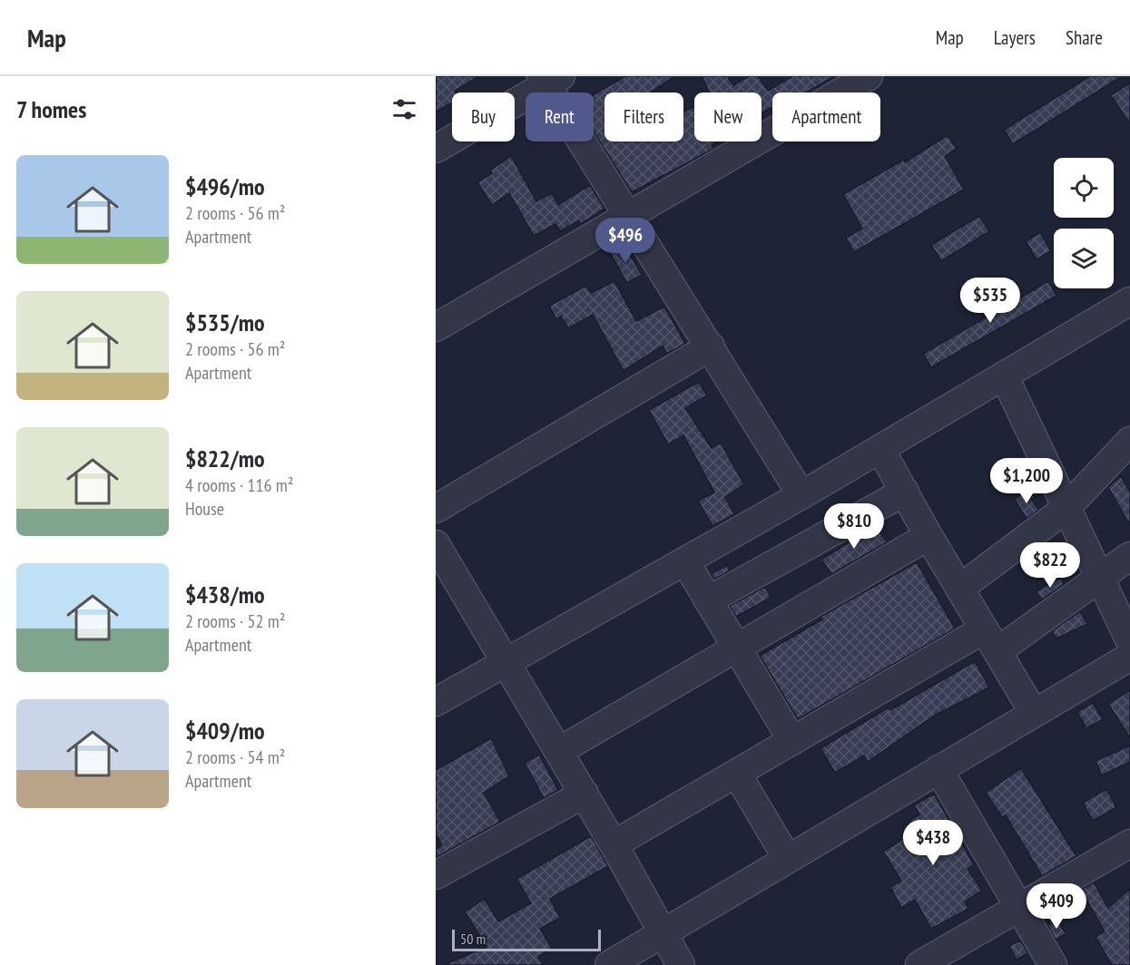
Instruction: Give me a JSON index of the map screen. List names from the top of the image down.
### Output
{
  "scale_bar": "50 m",
  "page": {
    "header": "Map",
    "nav": ["Map", "Layers", "Share"],
    "heading": "7 homes",
    "chip": [
      "Buy",
      "Rent",
      "Filters",
      "New",
      "Apartment"
    ],
    "list": [
      {
        "name": "$496/mo",
        "note": "2 rooms · 56 m² · Apartment"
      },
      {
        "name": "$535/mo",
        "note": "2 rooms · 56 m² · Apartment"
      },
      {
        "name": "$822/mo",
        "note": "4 rooms · 116 m² · House"
      },
      {
        "name": "$438/mo",
        "note": "2 rooms · 52 m² · Apartment"
      },
      {
        "name": "$409/mo",
        "note": "2 rooms · 54 m² · Apartment"
      }
    ],
    "price": [
      "$496",
      "$535",
      "$1,200",
      "$810",
      "$822",
      "$438",
      "$409"
    ],
    "scale": "50 m"
  }
}
